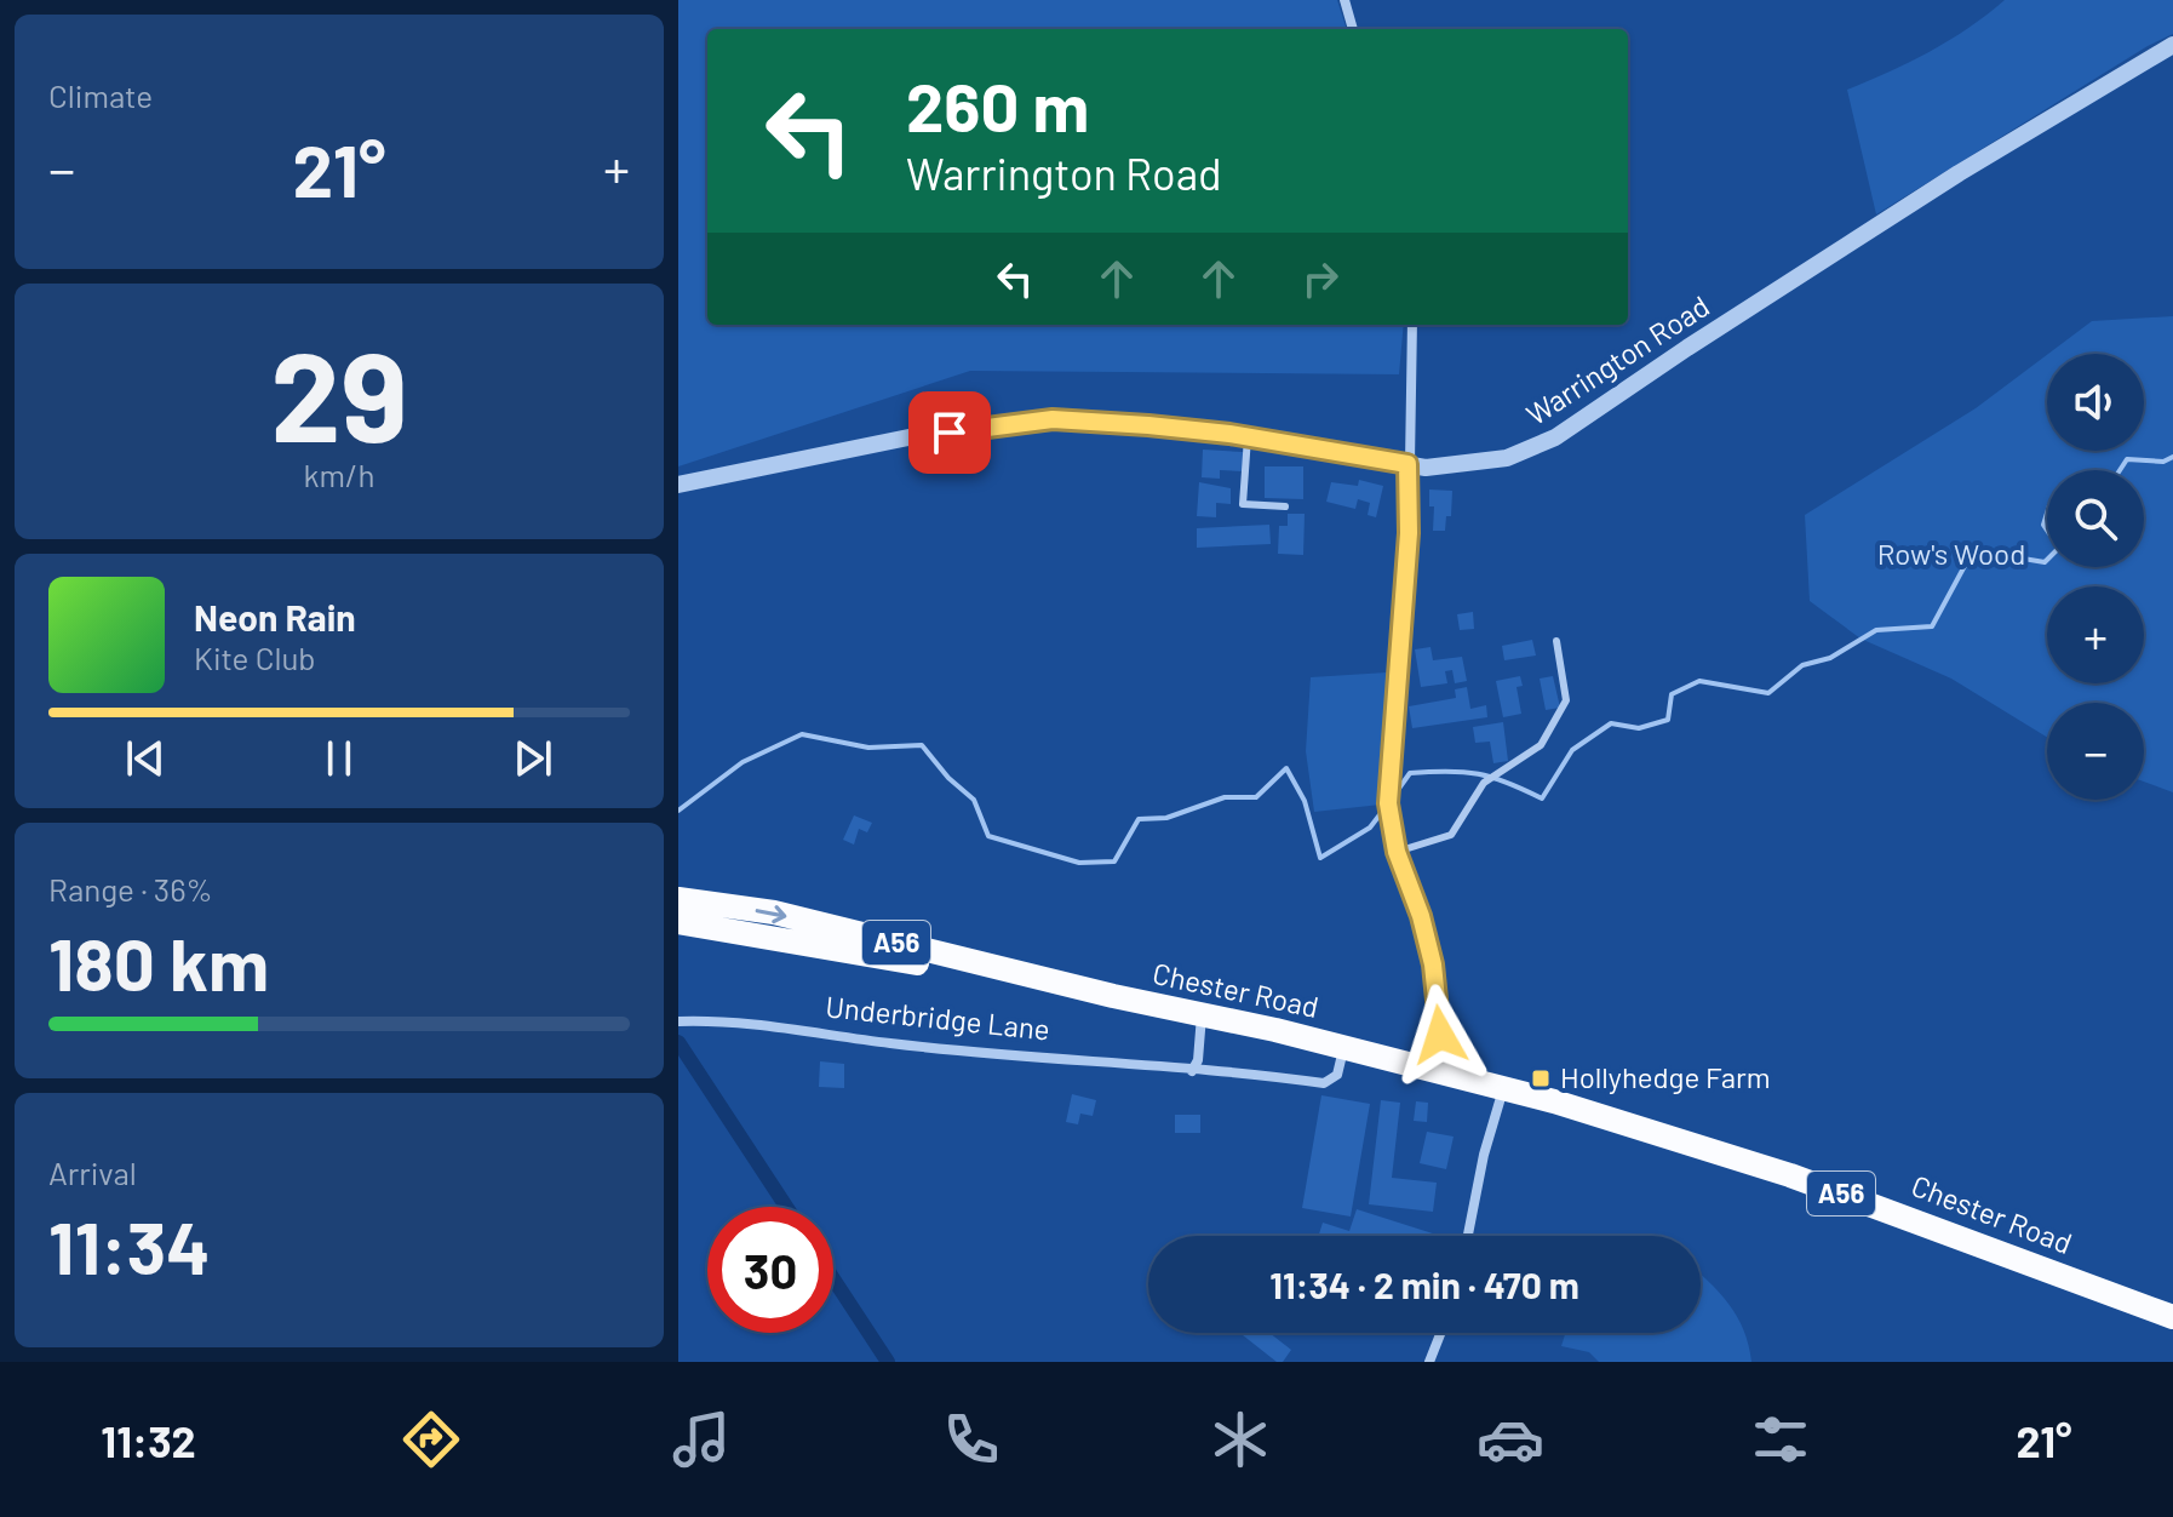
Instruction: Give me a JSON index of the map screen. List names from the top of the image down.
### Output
{
  "streets": {
    "highway": ["A56", "Chester Road"],
    "street": ["Warrington Road", "Underbridge Lane"]
  },
  "crossings": [
    ["Chester Road", "Underbridge Lane"]
  ],
  "parks": ["Row's Wood"],
  "places": {
    "transit": ["Hollyhedge Farm"]
  },
  "page": {
    "tile": [
      "Climate",
      ["29", "km/h"],
      ["Range · 36%", "180 km"],
      ["Arrival", "11:34"]
    ],
    "turn": ["260 m", "Warrington Road"],
    "heat": ["−", "21°", "+"],
    "map_buttons": ["+", "−"],
    "song": ["Neon Rain", "Kite Club"],
    "limit": "30",
    "trip": "11:34 · 2 min · 470 m",
    "tabs": ["11:32", "21°"]
  }
}
